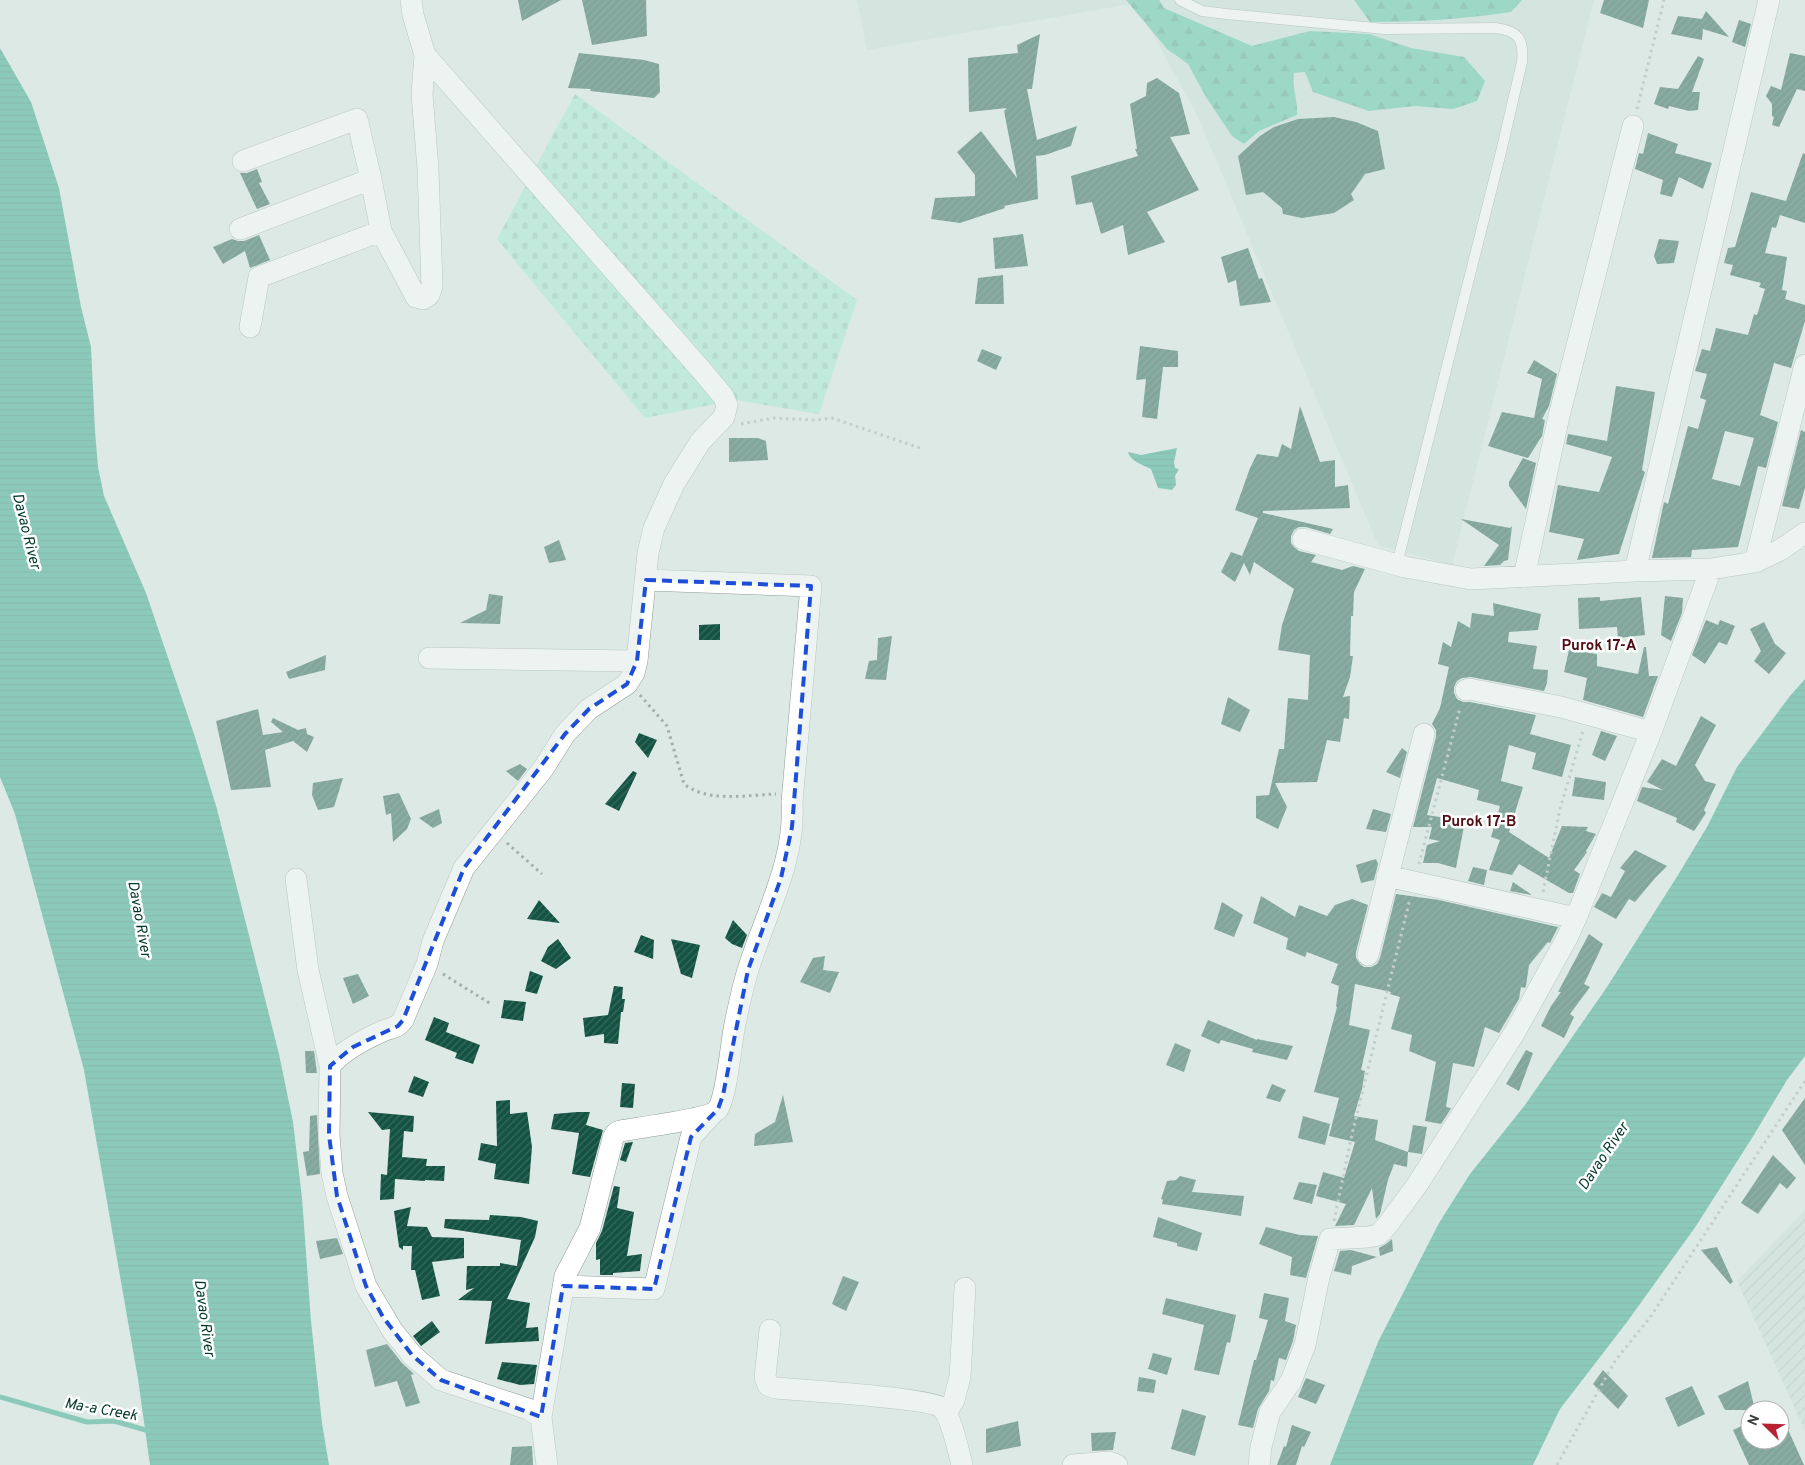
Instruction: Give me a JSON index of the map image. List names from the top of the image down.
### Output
{
  "districts": ["Purok 17-A", "Purok 17-B"],
  "water": ["Davao River", "Ma-a Creek"],
  "north": "top left"
}
